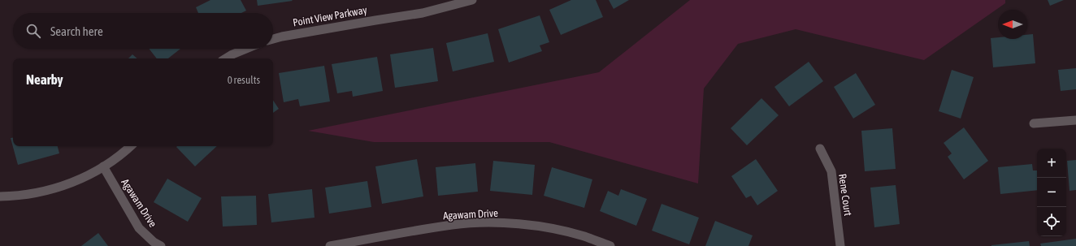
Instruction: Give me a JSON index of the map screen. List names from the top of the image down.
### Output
{
  "streets": {
    "street": ["Point View Parkway", "Rene Court", "Agawam Drive"]
  },
  "north": "left",
  "page": {
    "search": "Search here",
    "heading": ["Nearby", "0 results"],
    "map_buttons": ["+", "−"]
  }
}
